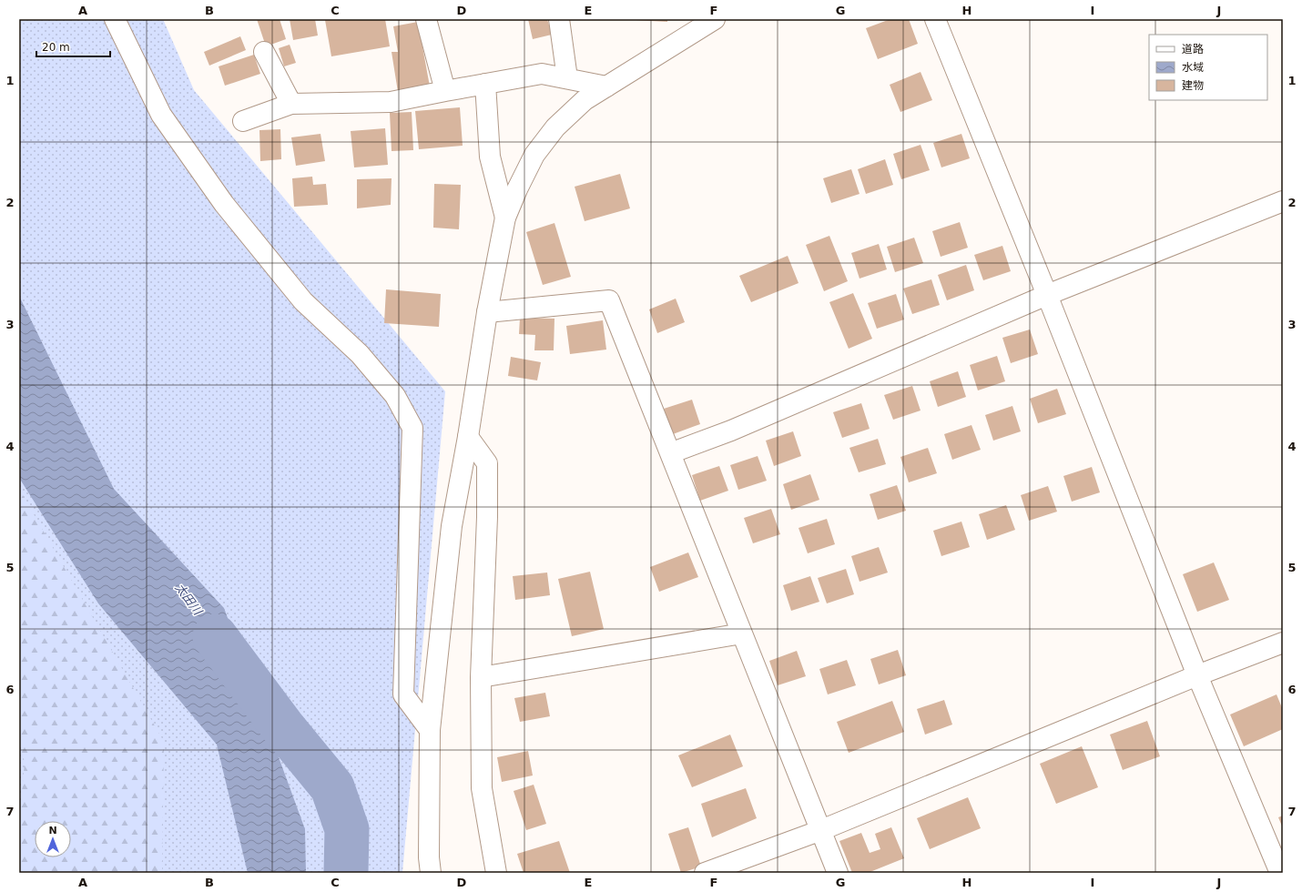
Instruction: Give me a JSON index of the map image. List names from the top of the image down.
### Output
{
  "water": ["太田川"],
  "legend": ["道路", "水域", "建物"],
  "scale_bar": "20 m",
  "north": "top",
  "grid": {
    "columns": [
      "A",
      "B",
      "C",
      "D",
      "E",
      "F",
      "G",
      "H",
      "I",
      "J"
    ],
    "rows": [
      "1",
      "2",
      "3",
      "4",
      "5",
      "6",
      "7"
    ]
  }
}
